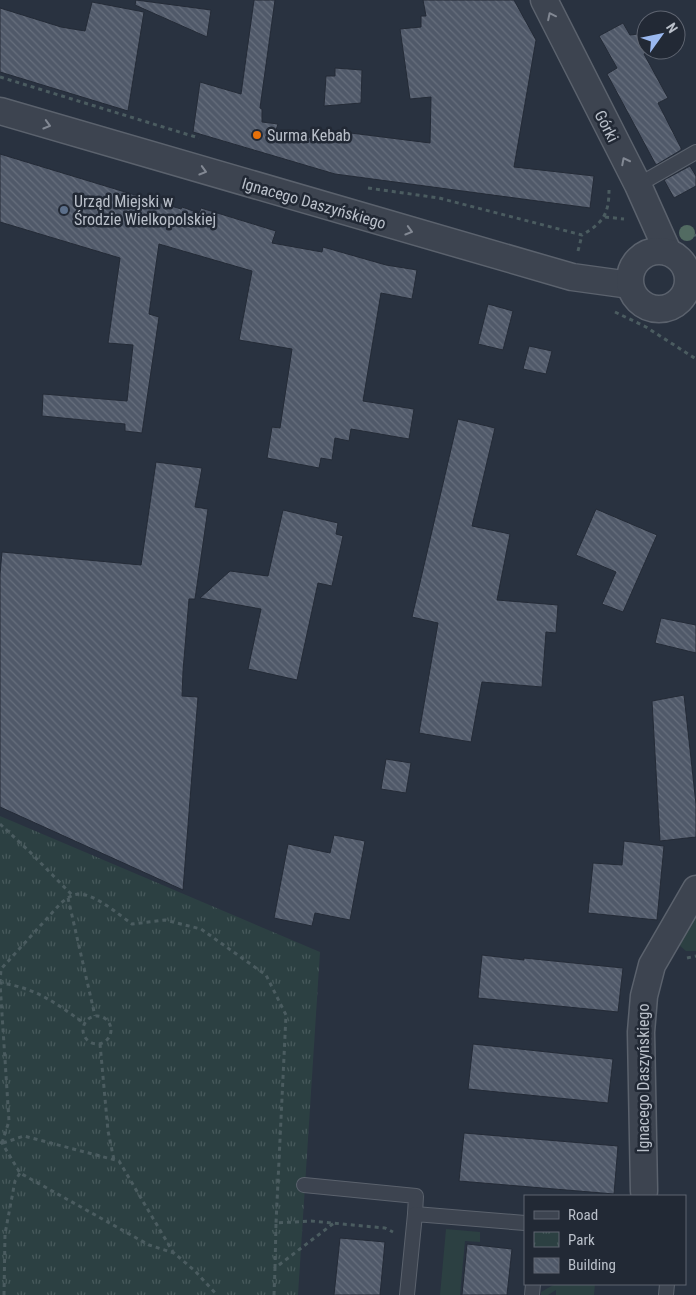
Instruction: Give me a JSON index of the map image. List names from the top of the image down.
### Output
{
  "streets": {
    "street": ["Górki", "Ignacego Daszyńskiego"]
  },
  "crossings": [
    ["Górki", "Ignacego Daszyńskiego"]
  ],
  "one_way": ["Górki", "Ignacego Daszyńskiego"],
  "places": ["Surma Kebab", "Urząd Miejski w Środzie Wielkopolskiej"],
  "legend": ["Road", "Park", "Building"],
  "north": "top right"
}
